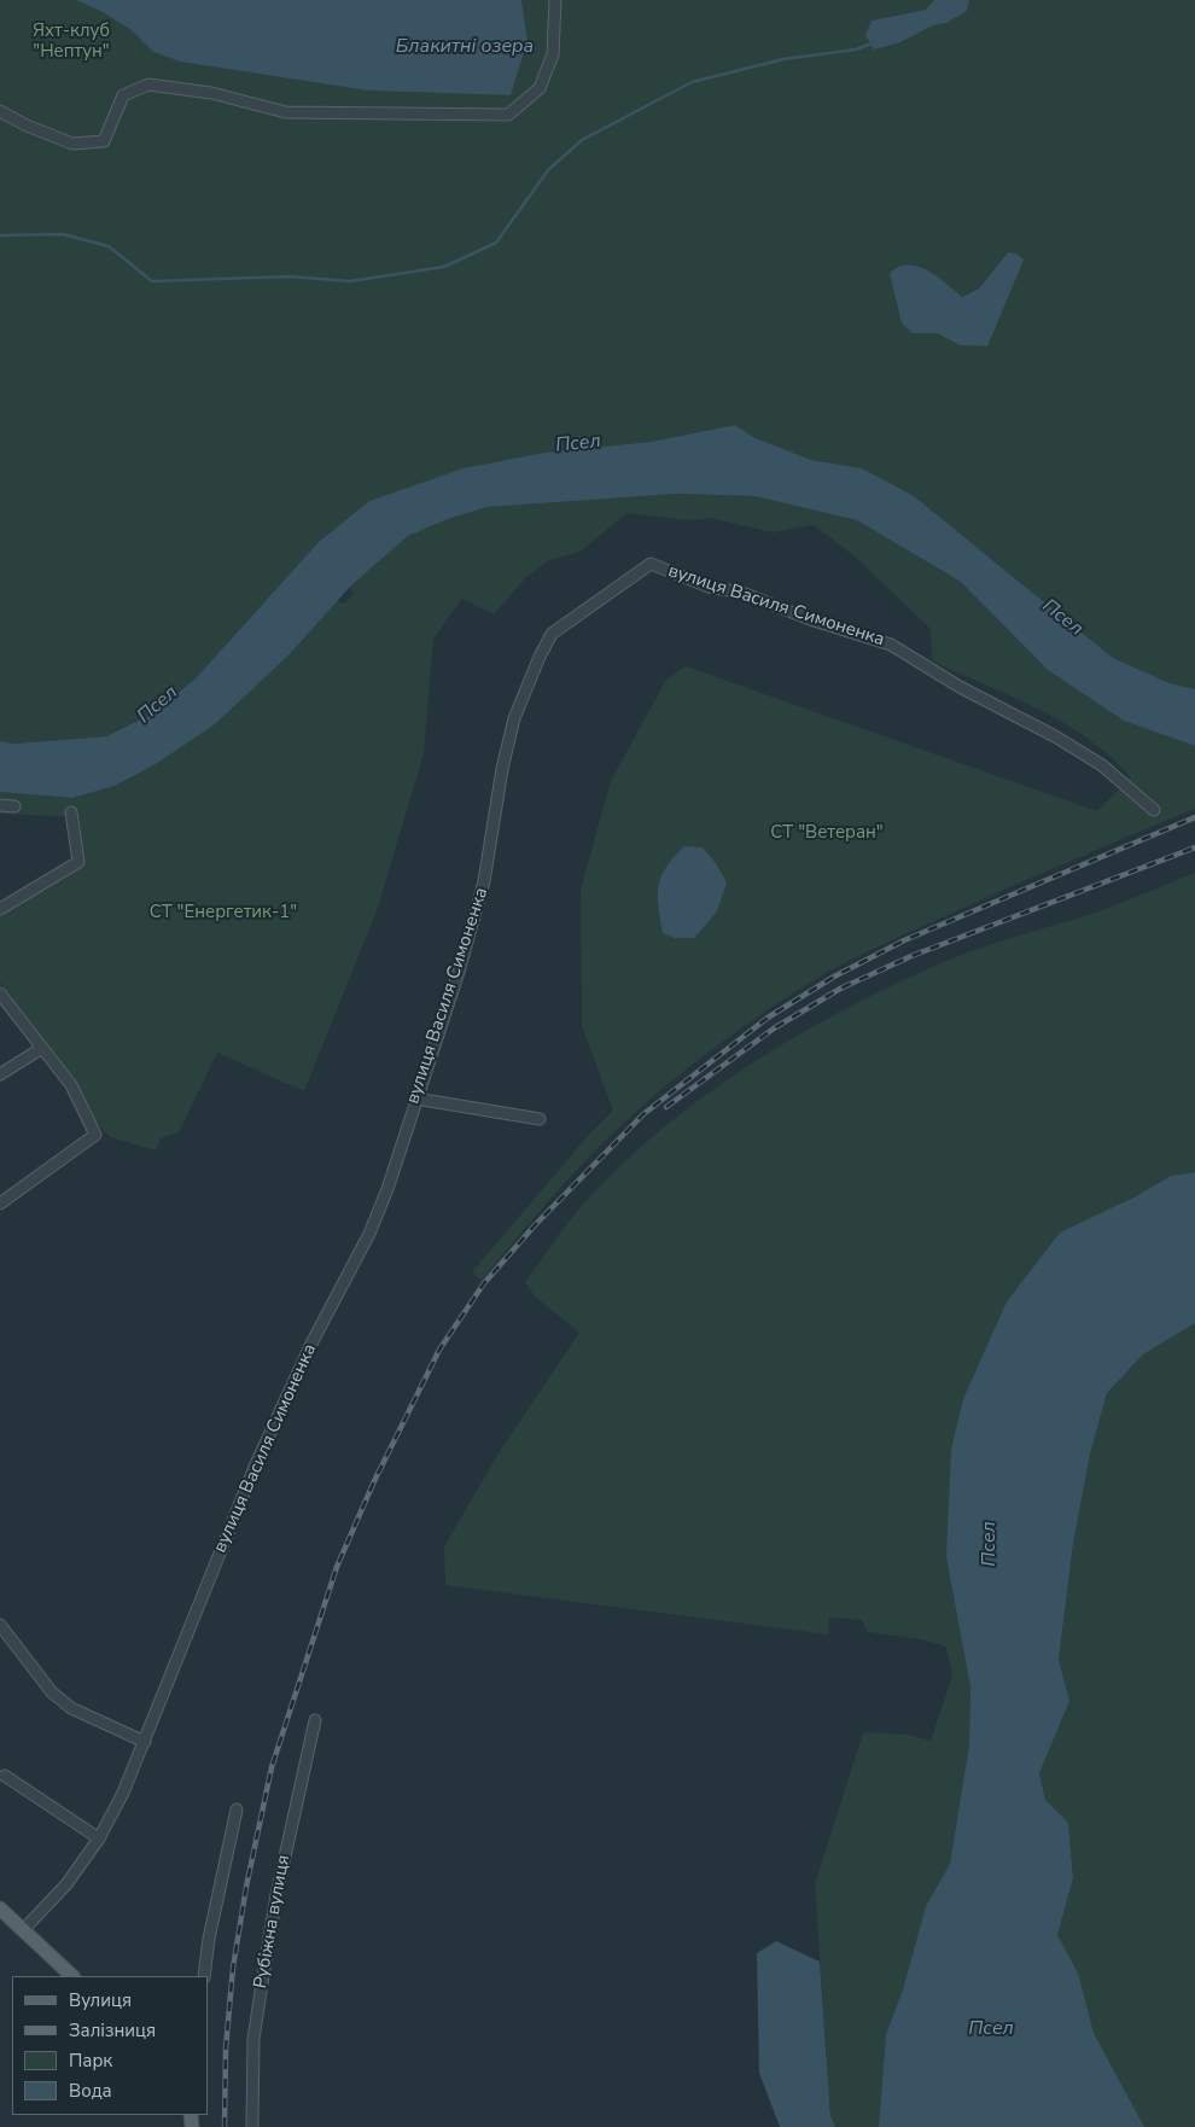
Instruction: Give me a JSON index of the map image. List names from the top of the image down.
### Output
{
  "streets": {
    "street": ["вулиця Василя Симоненка", "Рубіжна вулиця"]
  },
  "water": ["Блакитні озера", "Псел"],
  "parks": ["Яхт-клуб \"Нептун\"", "СТ \"Ветеран\"", "СТ \"Енергетик-1\""],
  "legend": [
    "Вулиця",
    "Залізниця",
    "Парк",
    "Вода"
  ]
}
